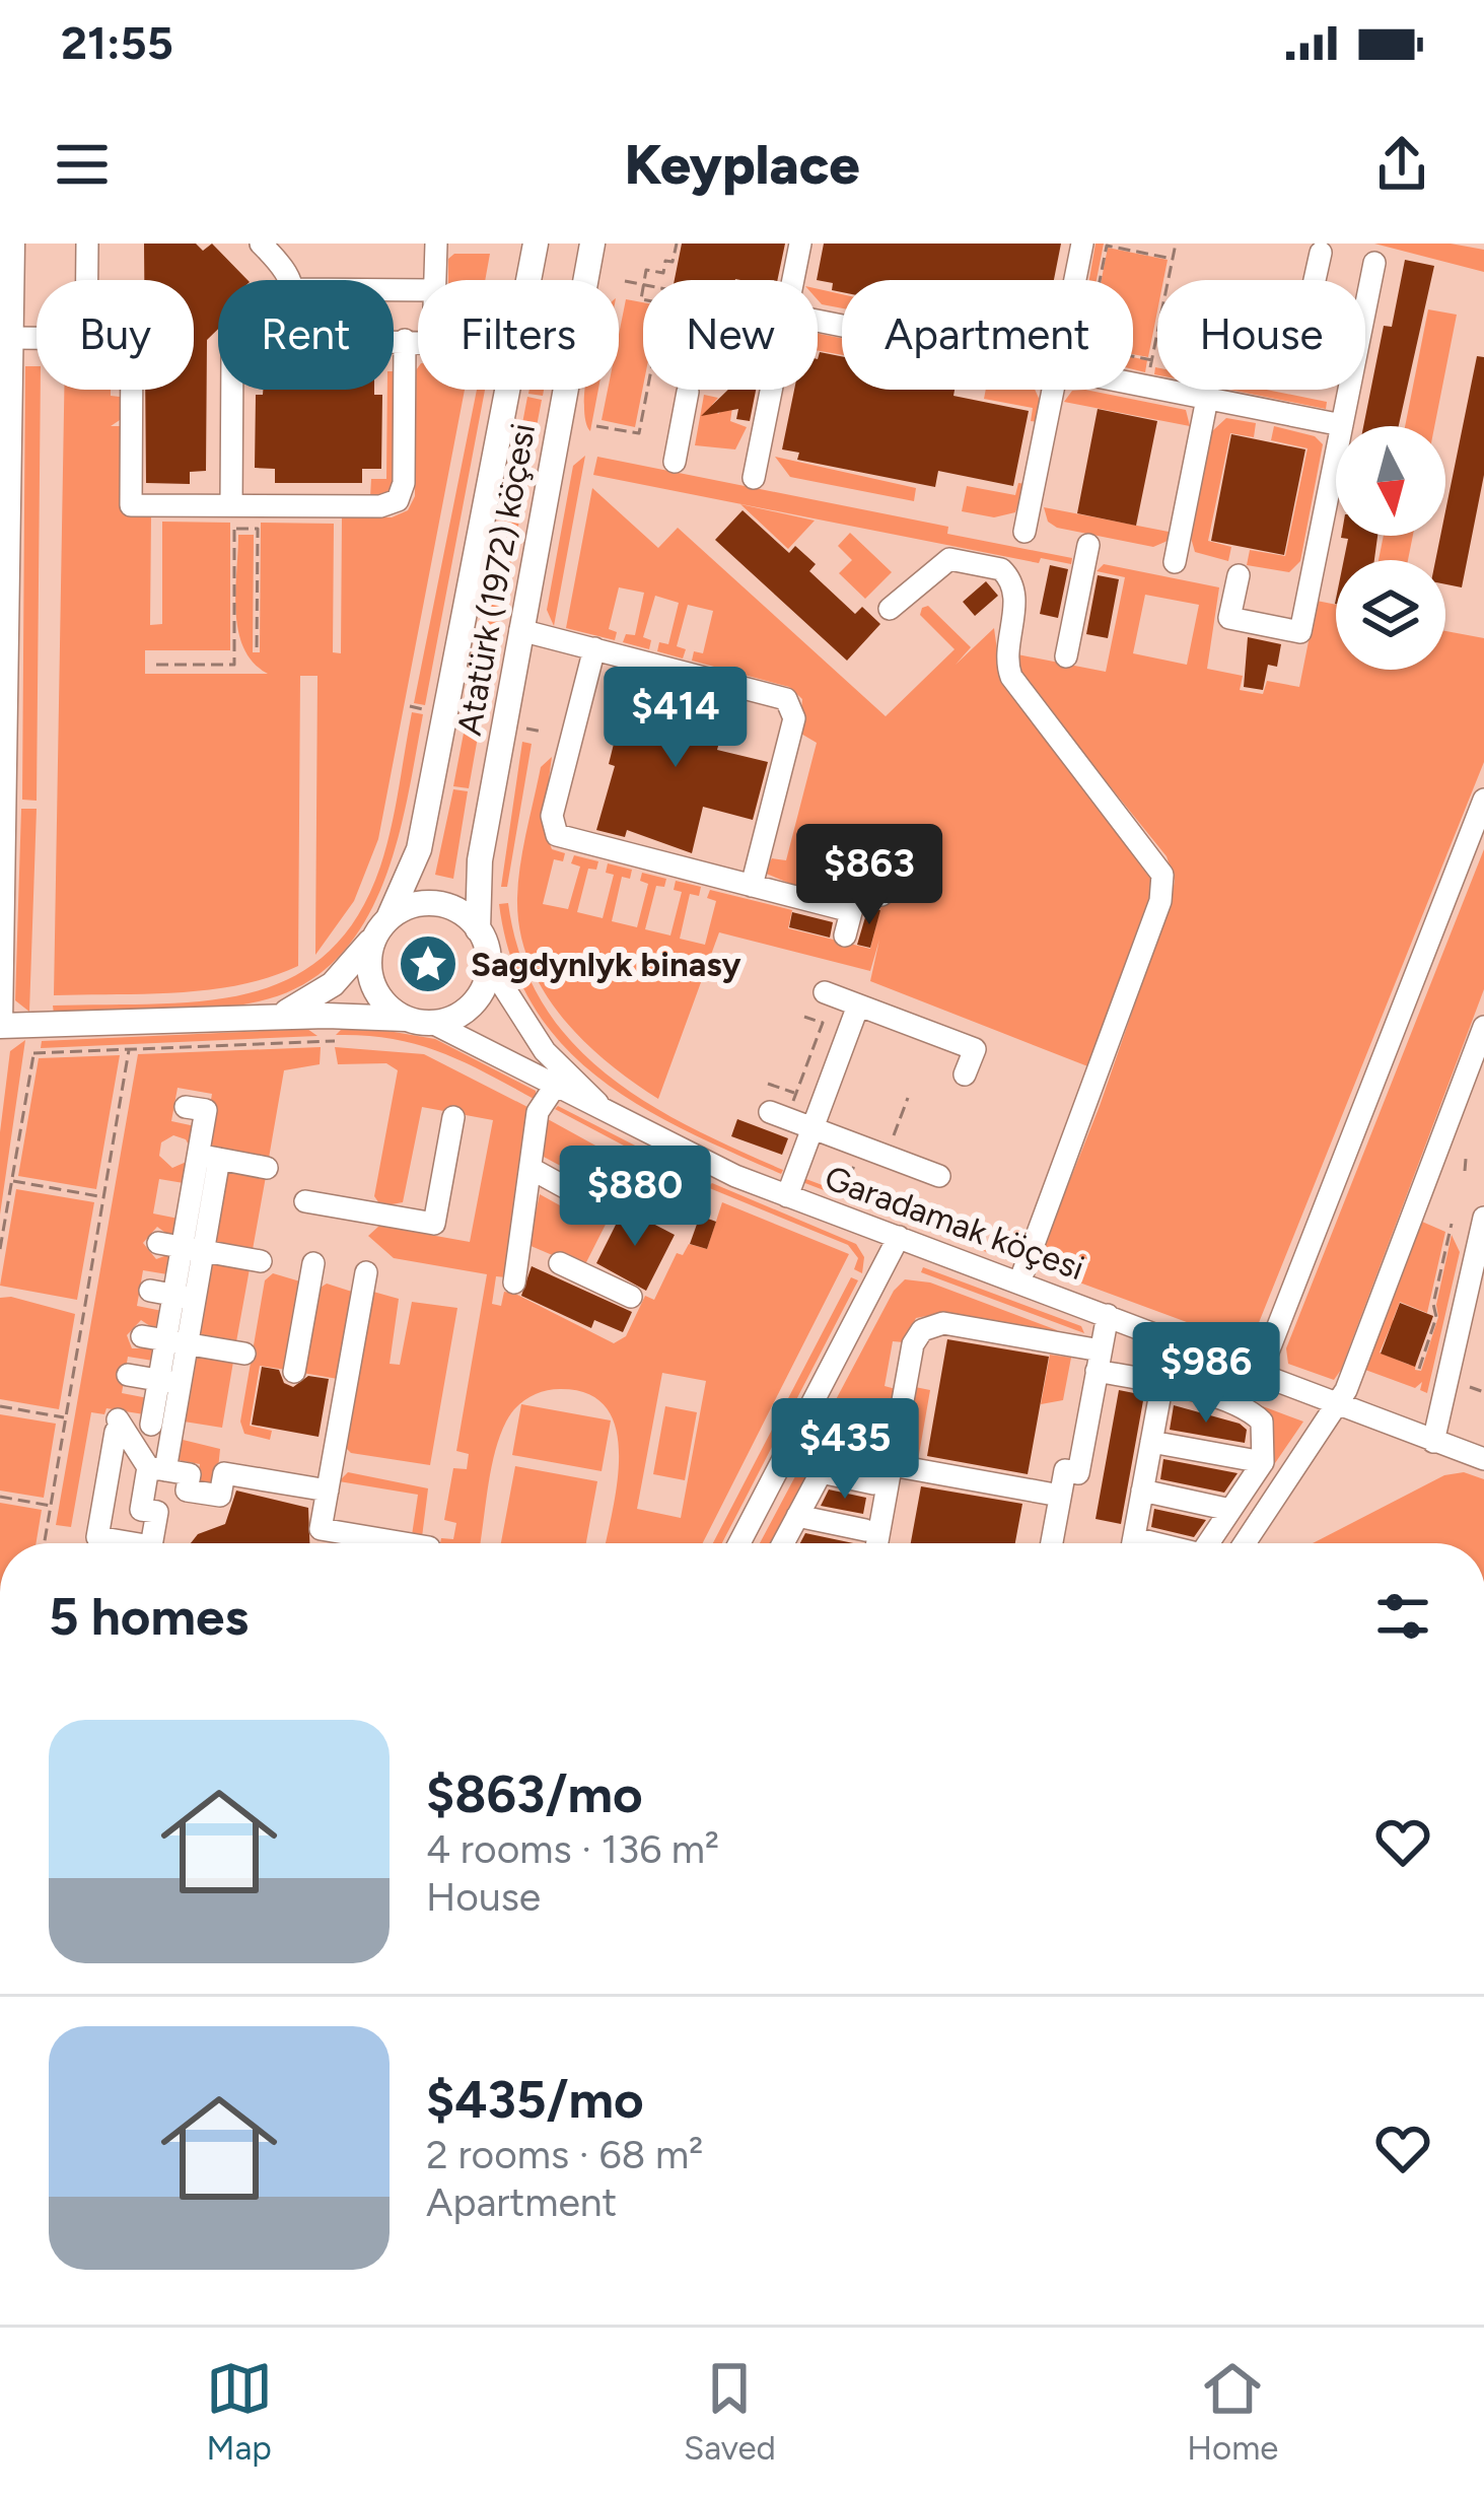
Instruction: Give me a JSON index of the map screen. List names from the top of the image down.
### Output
{
  "streets": {
    "main road": ["Atatürk (1972) köçesi", "Garadamak köçesi"]
  },
  "crossings": [
    ["Atatürk (1972) köçesi", "Garadamak köçesi"]
  ],
  "places": {
    "place": ["Sagdynlyk binasy"]
  },
  "north": "bottom",
  "page": {
    "status": "21:55",
    "header": "Keyplace",
    "chip": [
      "Buy",
      "Rent",
      "Filters",
      "New",
      "Apartment",
      "House"
    ],
    "price": [
      "$414",
      "$863",
      "$880",
      "$986",
      "$435"
    ],
    "heading": "5 homes",
    "list": [
      {
        "name": "$863/mo",
        "note": "4 rooms · 136 m² · House"
      },
      {
        "name": "$435/mo",
        "note": "2 rooms · 68 m² · Apartment"
      }
    ],
    "tabs": ["Map", "Saved", "Home"]
  }
}
